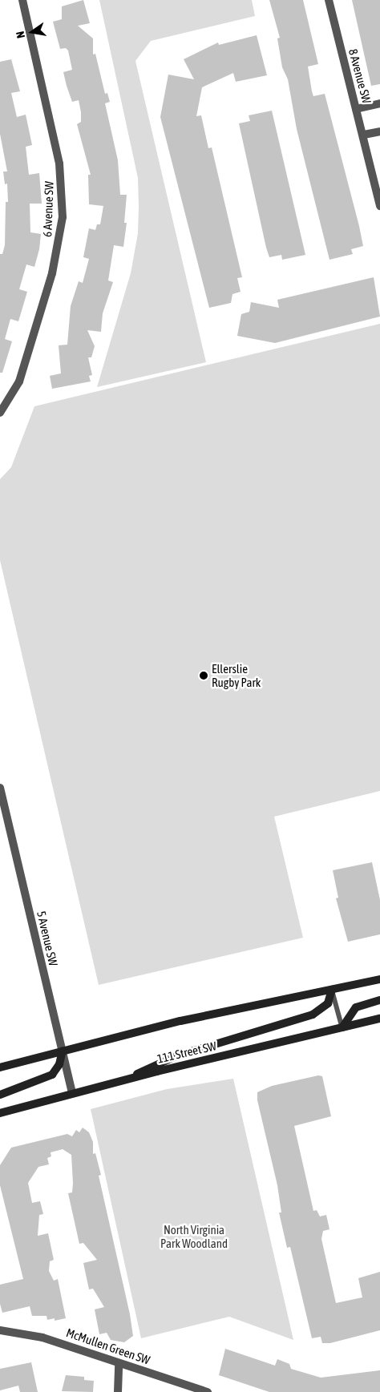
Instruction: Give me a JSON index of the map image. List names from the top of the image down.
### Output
{
  "streets": {
    "main road": ["111 Street SW"],
    "street": [
      "8 Avenue SW",
      "6 Avenue SW",
      "5 Avenue SW",
      "McMullen Green SW"
    ]
  },
  "crossings": [
    ["5 Avenue SW", "111 Street SW"]
  ],
  "parks": ["North Virginia Park Woodland"],
  "places": ["Ellerslie Rugby Park"],
  "north": "left"
}
